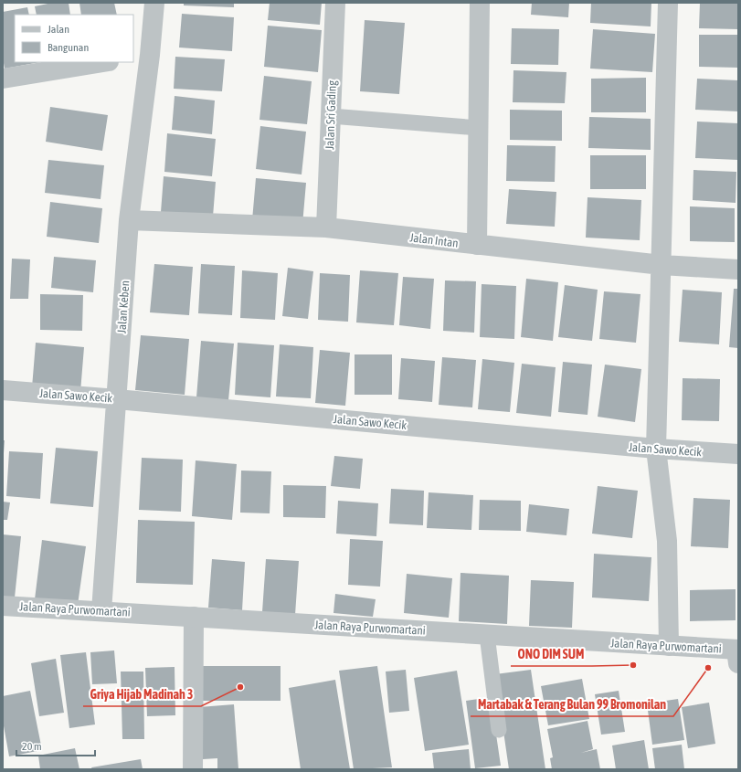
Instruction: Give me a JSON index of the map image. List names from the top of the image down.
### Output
{
  "streets": {
    "street": [
      "Jalan Sri Gading",
      "Jalan Intan",
      "Jalan Keben",
      "Jalan Sawo Kecik",
      "Jalan Raya Purwomartani"
    ]
  },
  "crossings": [
    ["Jalan Sri Gading", "Jalan Intan"],
    ["Jalan Intan", "Jalan Keben"],
    ["Jalan Keben", "Jalan Sawo Kecik"],
    ["Jalan Keben", "Jalan Raya Purwomartani"]
  ],
  "places": ["ONO DIM SUM", "Martabak & Terang Bulan 99 Bromonilan", "Griya Hijab Madinah 3"],
  "legend": ["Jalan", "Bangunan"],
  "scale_bar": "20 m"
}
